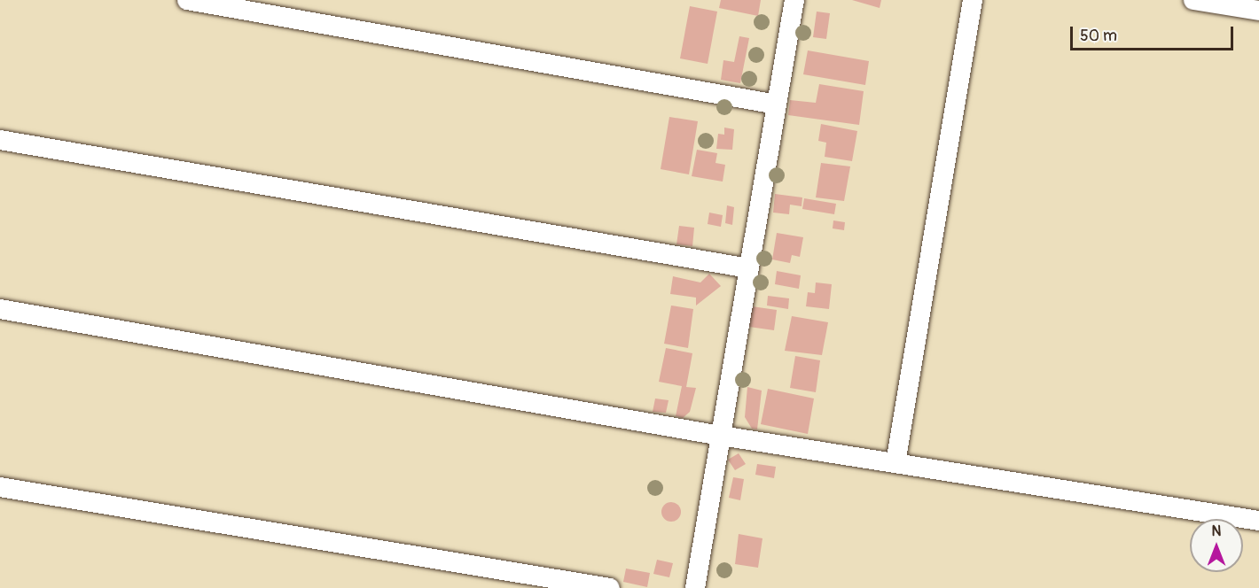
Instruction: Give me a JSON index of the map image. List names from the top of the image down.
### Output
{
  "scale_bar": "50 m",
  "north": "top"
}
